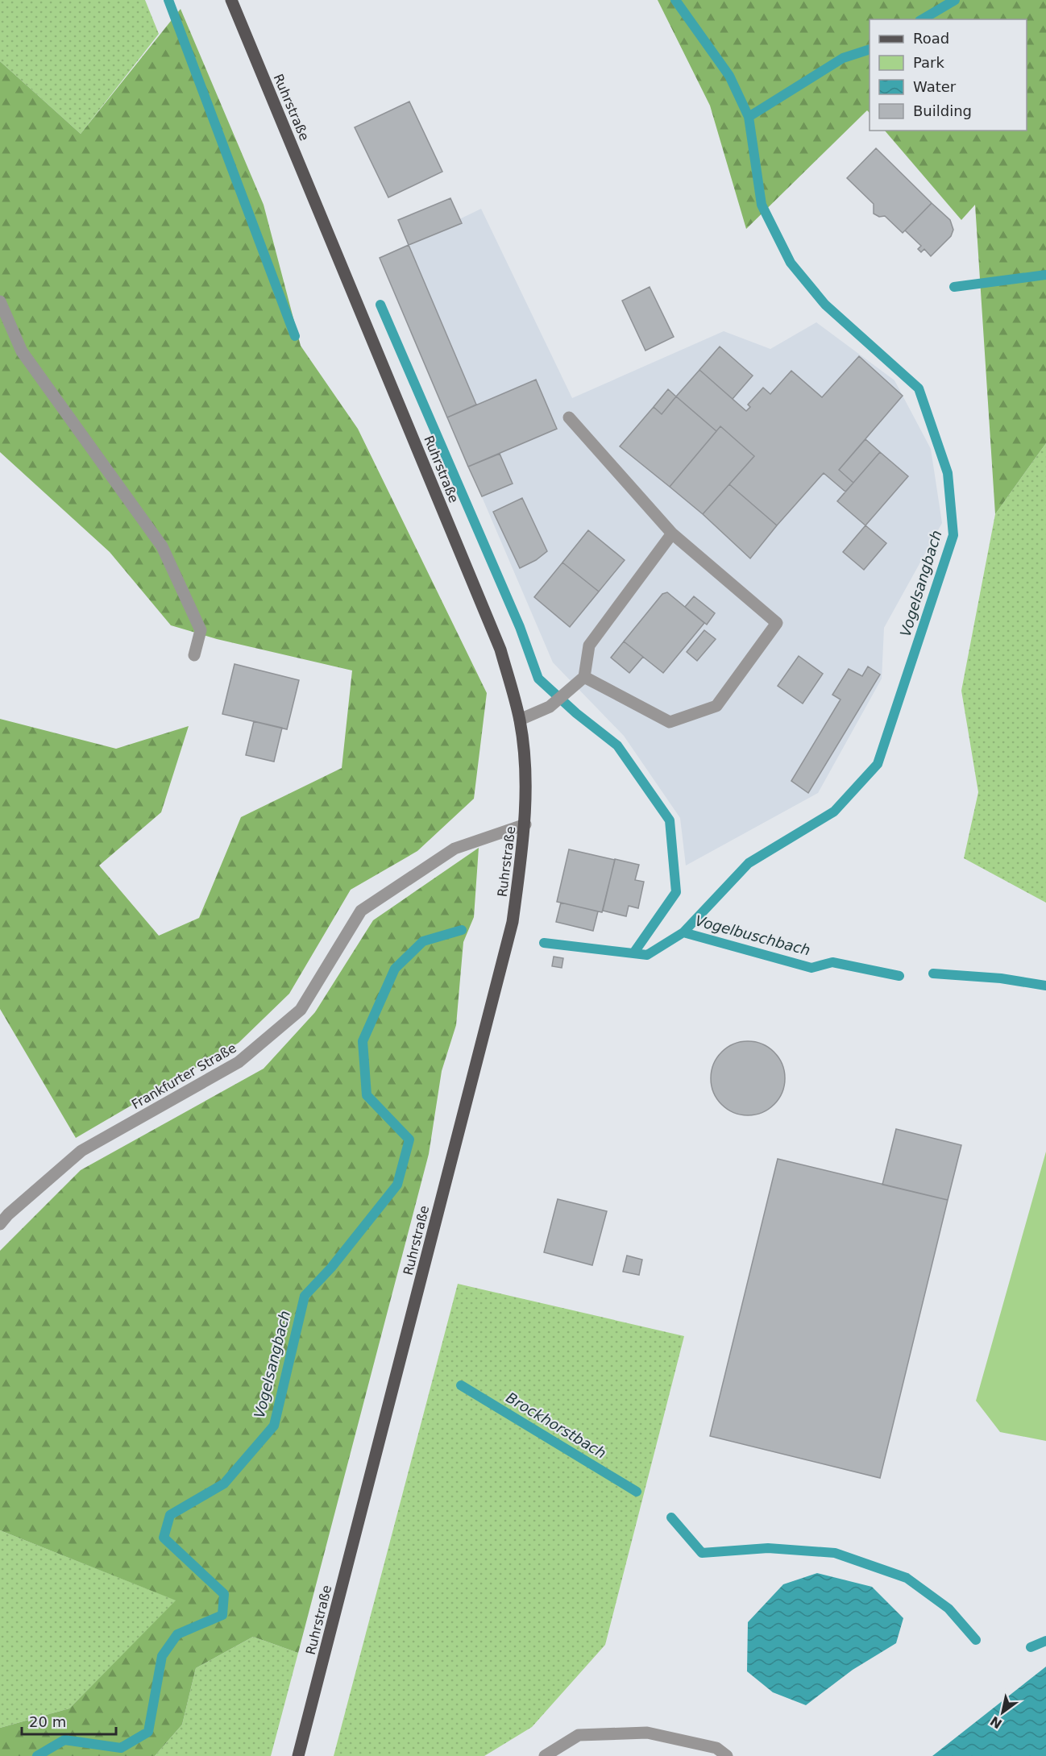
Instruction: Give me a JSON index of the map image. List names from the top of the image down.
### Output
{
  "streets": {
    "main road": ["Ruhrstraße"],
    "street": ["Frankfurter Straße"]
  },
  "crossings": [
    ["Ruhrstraße", "Frankfurter Straße"]
  ],
  "water": ["Vogelsangbach", "Vogelbuschbach", "Brockhorstbach"],
  "legend": [
    "Road",
    "Park",
    "Water",
    "Building"
  ],
  "scale_bar": "20 m",
  "north": "bottom left"
}
